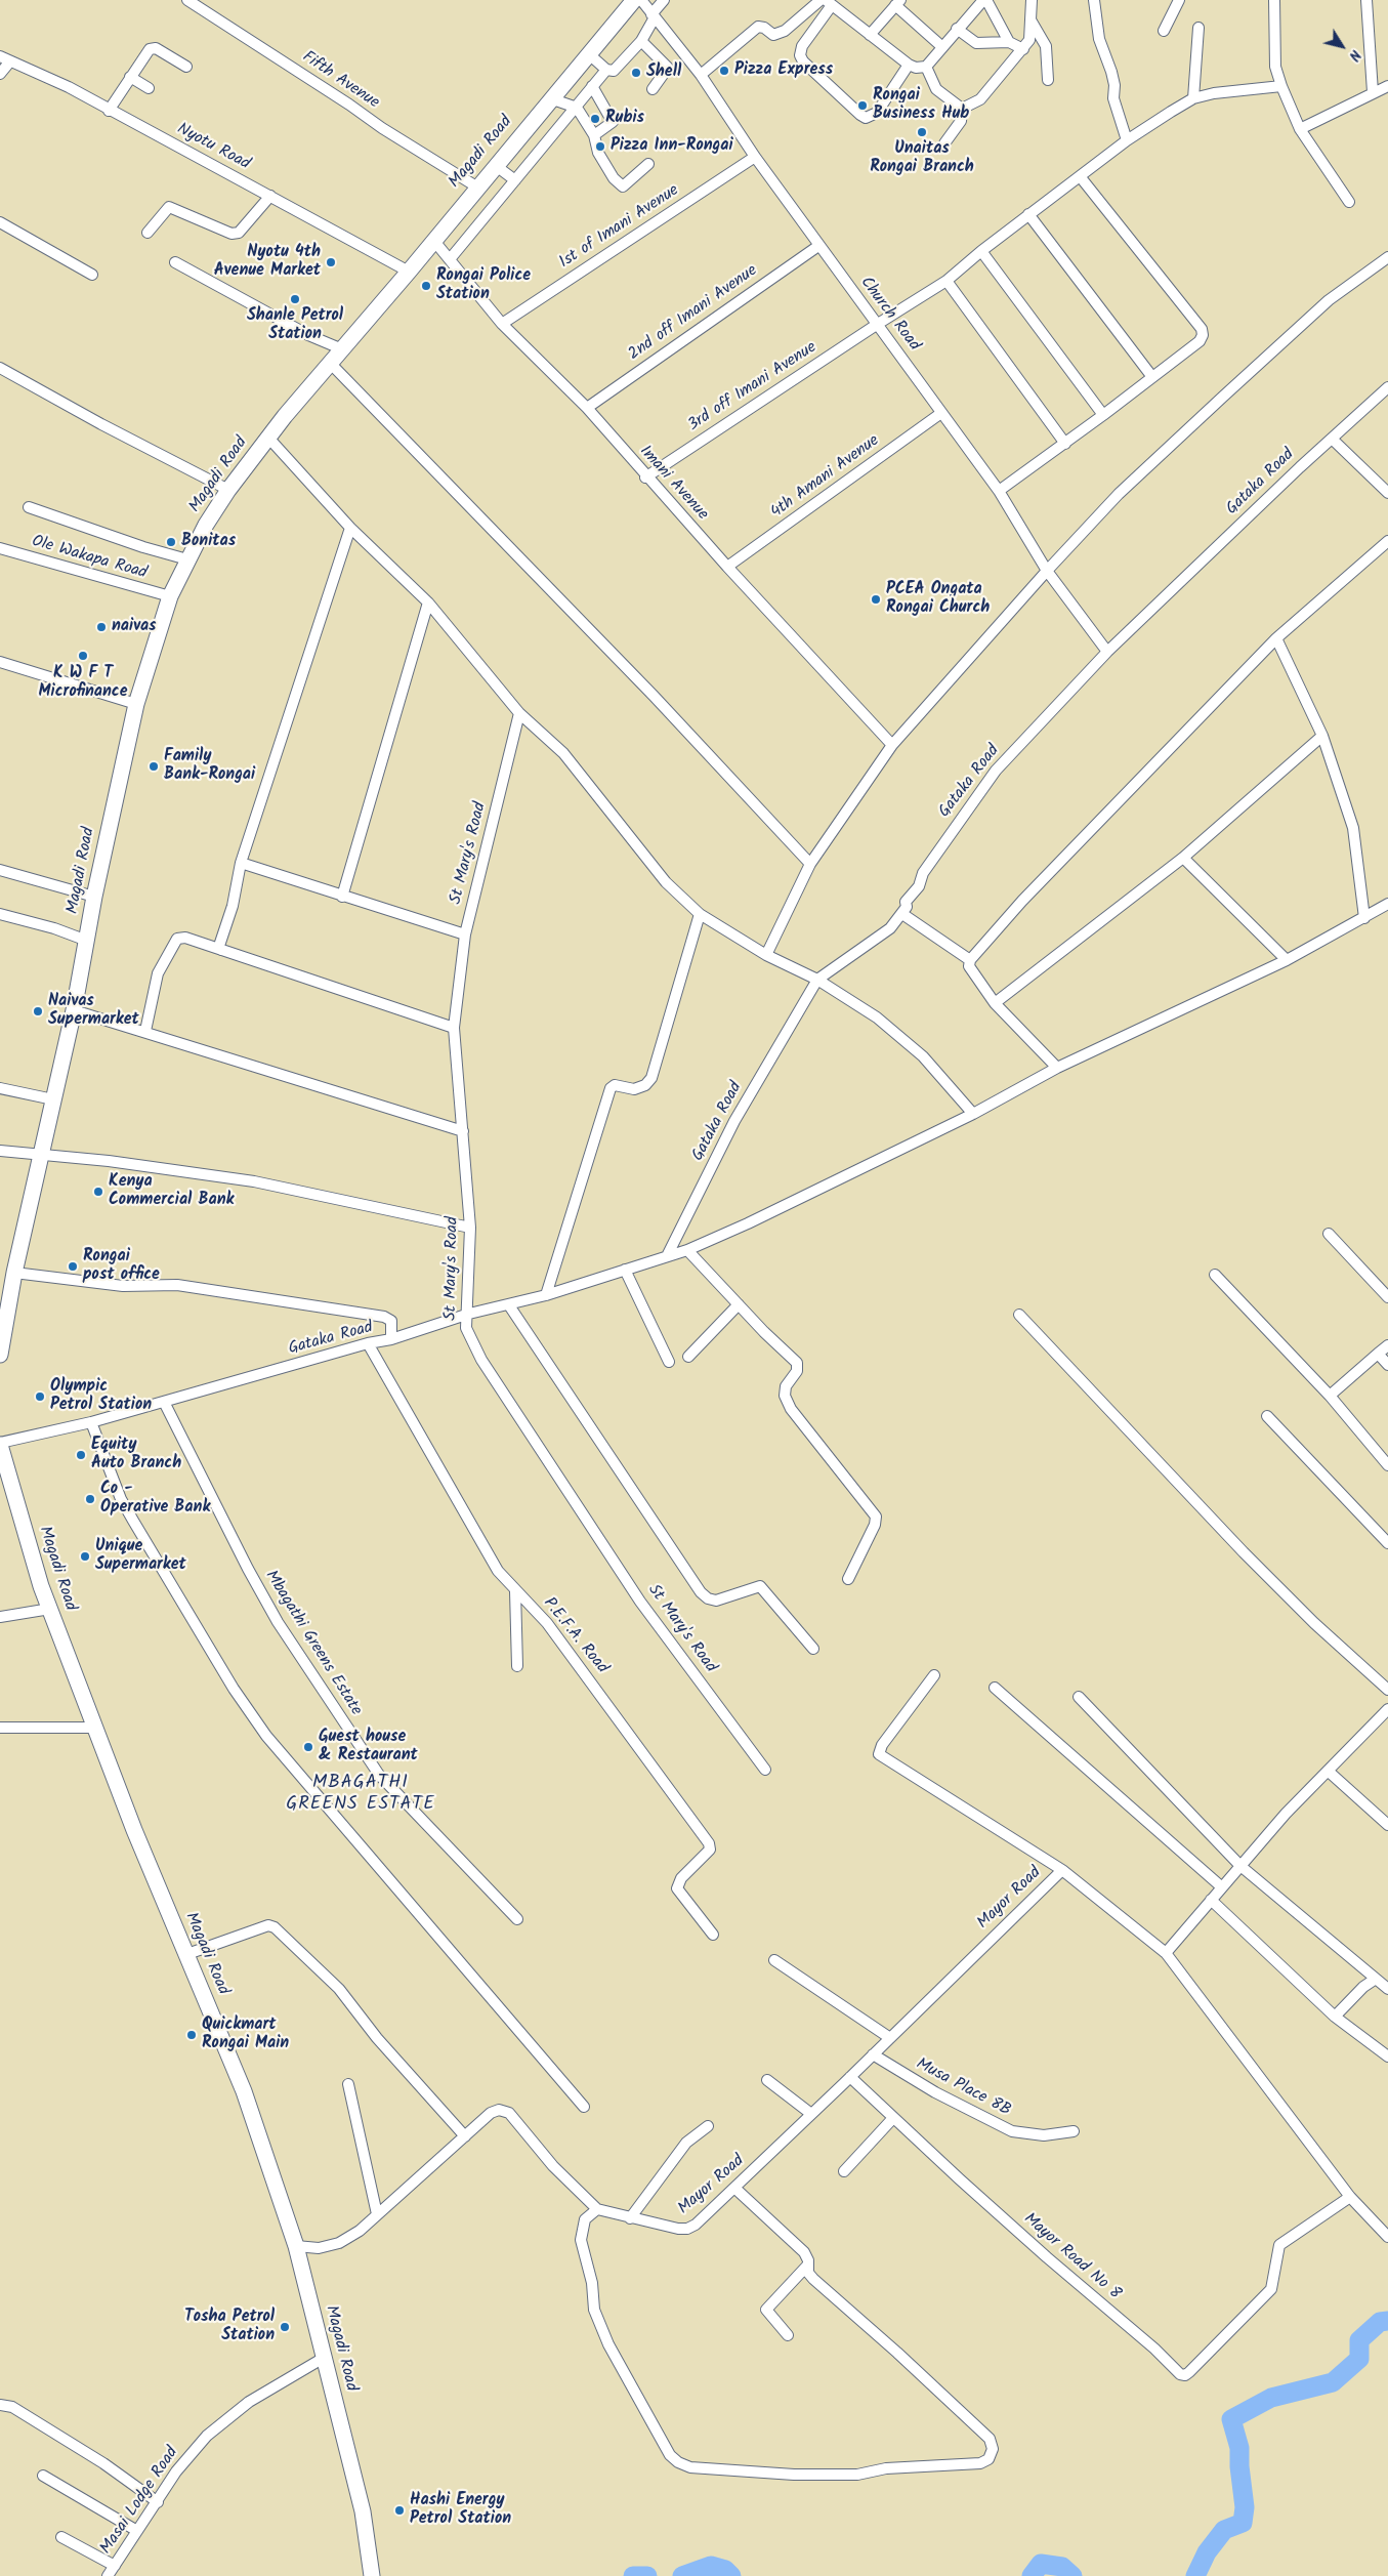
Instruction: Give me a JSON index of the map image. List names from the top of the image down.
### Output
{
  "streets": {
    "highway": ["Magadi Road"],
    "street": [
      "Fifth Avenue",
      "Nyotu Road",
      "1st of Imani Avenue",
      "2nd off Imani Avenue",
      "Church Road",
      "3rd off Imani Avenue",
      "4th Amani Avenue",
      "Gataka Road",
      "Imani Avenue",
      "Ole Wakapa Road",
      "St Mary's Road",
      "P.E.F.A. Road",
      "Mbagathi Greens Estate",
      "Mayor Road",
      "Musa Place 8B",
      "Mayor Road No 8",
      "Masai Lodge Road"
    ]
  },
  "crossings": [
    ["Fifth Avenue", "Magadi Road"],
    ["Nyotu Road", "Magadi Road"],
    ["Magadi Road", "Gataka Road"],
    ["Magadi Road", "Imani Avenue"],
    ["Magadi Road", "Ole Wakapa Road"],
    ["Magadi Road", "Masai Lodge Road"],
    ["1st of Imani Avenue", "Church Road"],
    ["1st of Imani Avenue", "Imani Avenue"],
    ["2nd off Imani Avenue", "Church Road"],
    ["2nd off Imani Avenue", "Imani Avenue"],
    ["Church Road", "3rd off Imani Avenue"],
    ["Church Road", "4th Amani Avenue"],
    ["Church Road", "Gataka Road"],
    ["3rd off Imani Avenue", "Imani Avenue"],
    ["4th Amani Avenue", "Imani Avenue"],
    ["Gataka Road", "St Mary's Road"],
    ["Gataka Road", "P.E.F.A. Road"],
    ["Gataka Road", "Mbagathi Greens Estate"],
    ["Mayor Road", "Musa Place 8B"],
    ["Mayor Road", "Mayor Road No 8"]
  ],
  "districts": ["MBAGATHI GREENS ESTATE"],
  "places": [
    "Pizza Express",
    "Shell",
    "Rongai Business Hub",
    "Rubis",
    "Unaitas Rongai Branch",
    "Pizza Inn-Rongai",
    "Nyotu 4th Avenue Market",
    "Rongai Police Station",
    "Shanle Petrol Station",
    "Bonitas",
    "PCEA Ongata Rongai Church",
    "naivas",
    "K W F T Microfinance",
    "Family Bank-Rongai",
    "Naivas Supermarket",
    "Kenya Commercial Bank",
    "Rongai post office",
    "Olympic Petrol Station",
    "Equity Auto Branch",
    "Co - Operative Bank",
    "Unique Supermarket",
    "Guest house & Restaurant",
    "Quickmart Rongai Main",
    "Tosha Petrol Station",
    "Hashi Energy Petrol Station"
  ],
  "north": "bottom right"
}
